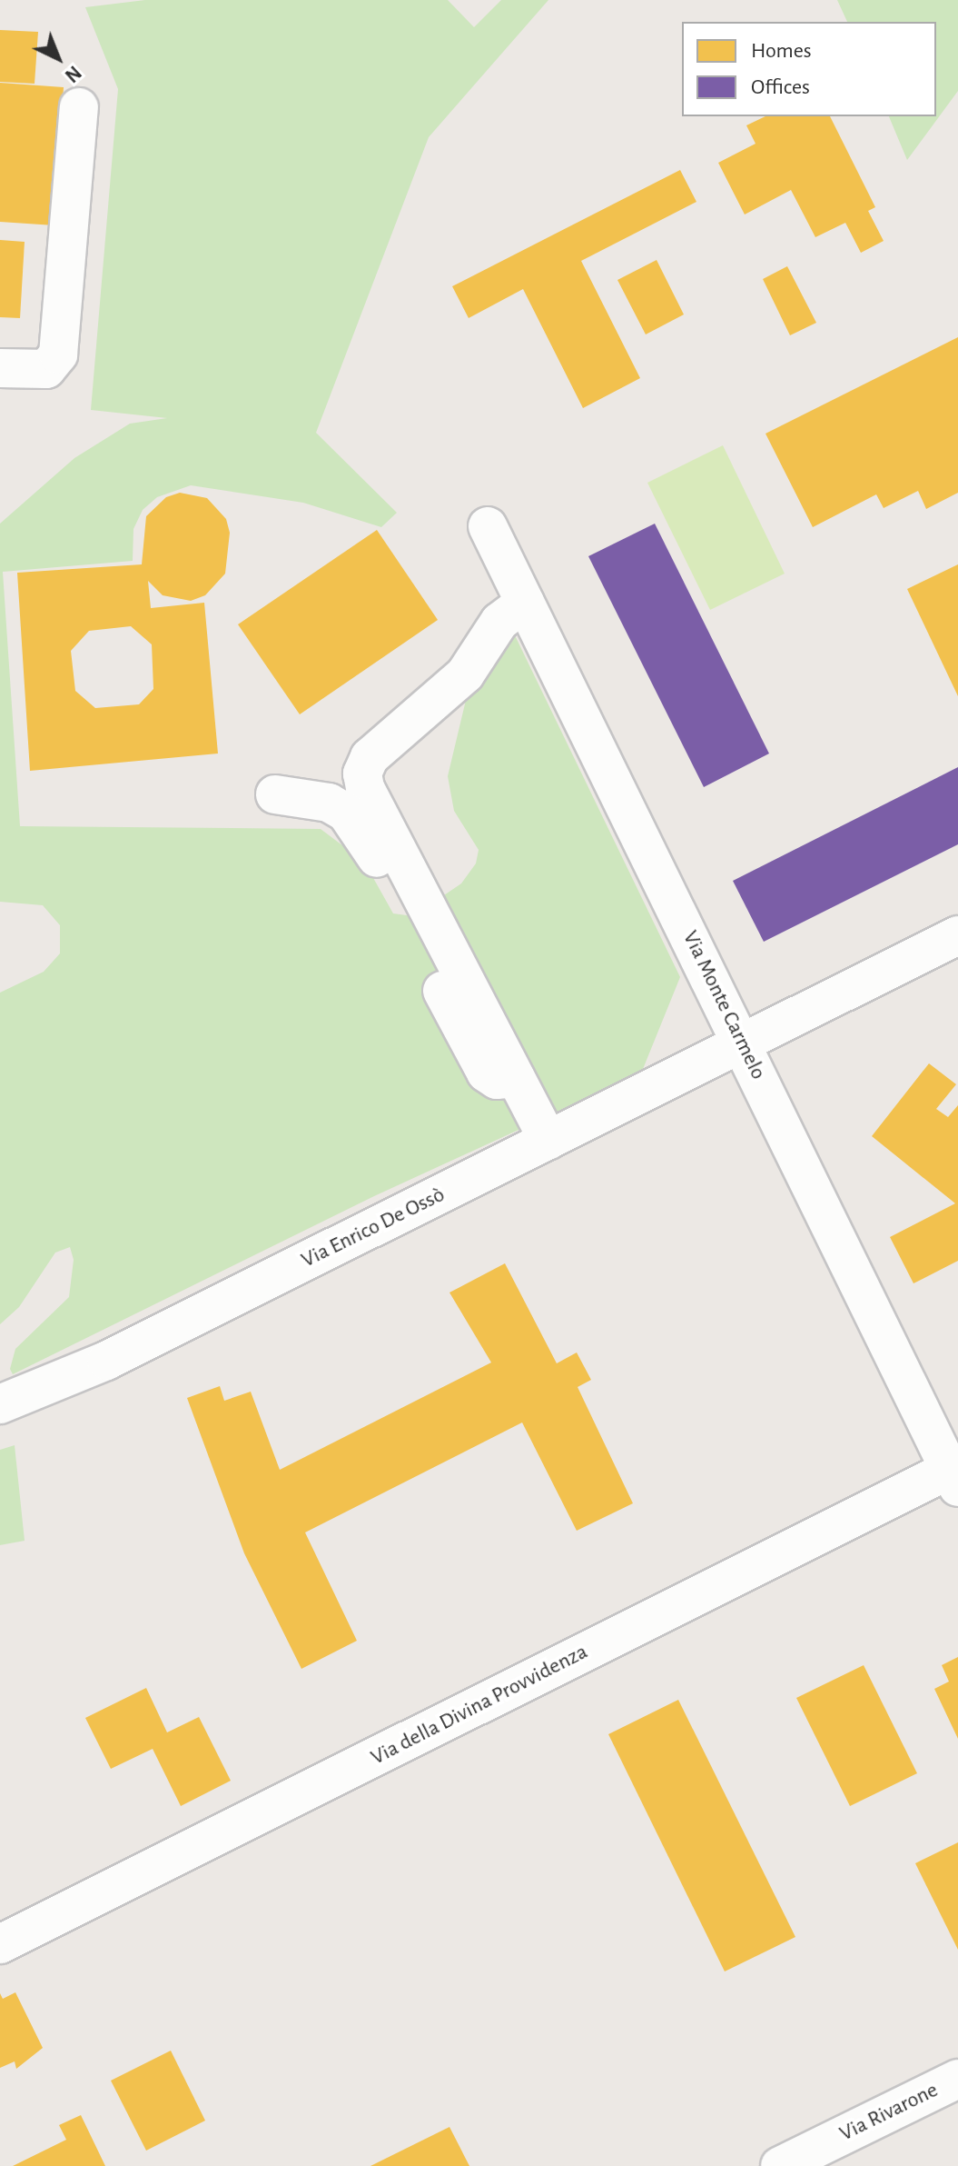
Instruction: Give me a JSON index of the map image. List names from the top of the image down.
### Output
{
  "streets": {
    "street": [
      "Via Monte Carmelo",
      "Via Enrico De Ossò",
      "Via della Divina Provvidenza",
      "Via Rivarone"
    ]
  },
  "crossings": [
    ["Via Monte Carmelo", "Via Enrico De Ossò"],
    ["Via Monte Carmelo", "Via della Divina Provvidenza"]
  ],
  "legend": ["Homes", "Offices"],
  "north": "bottom right"
}
